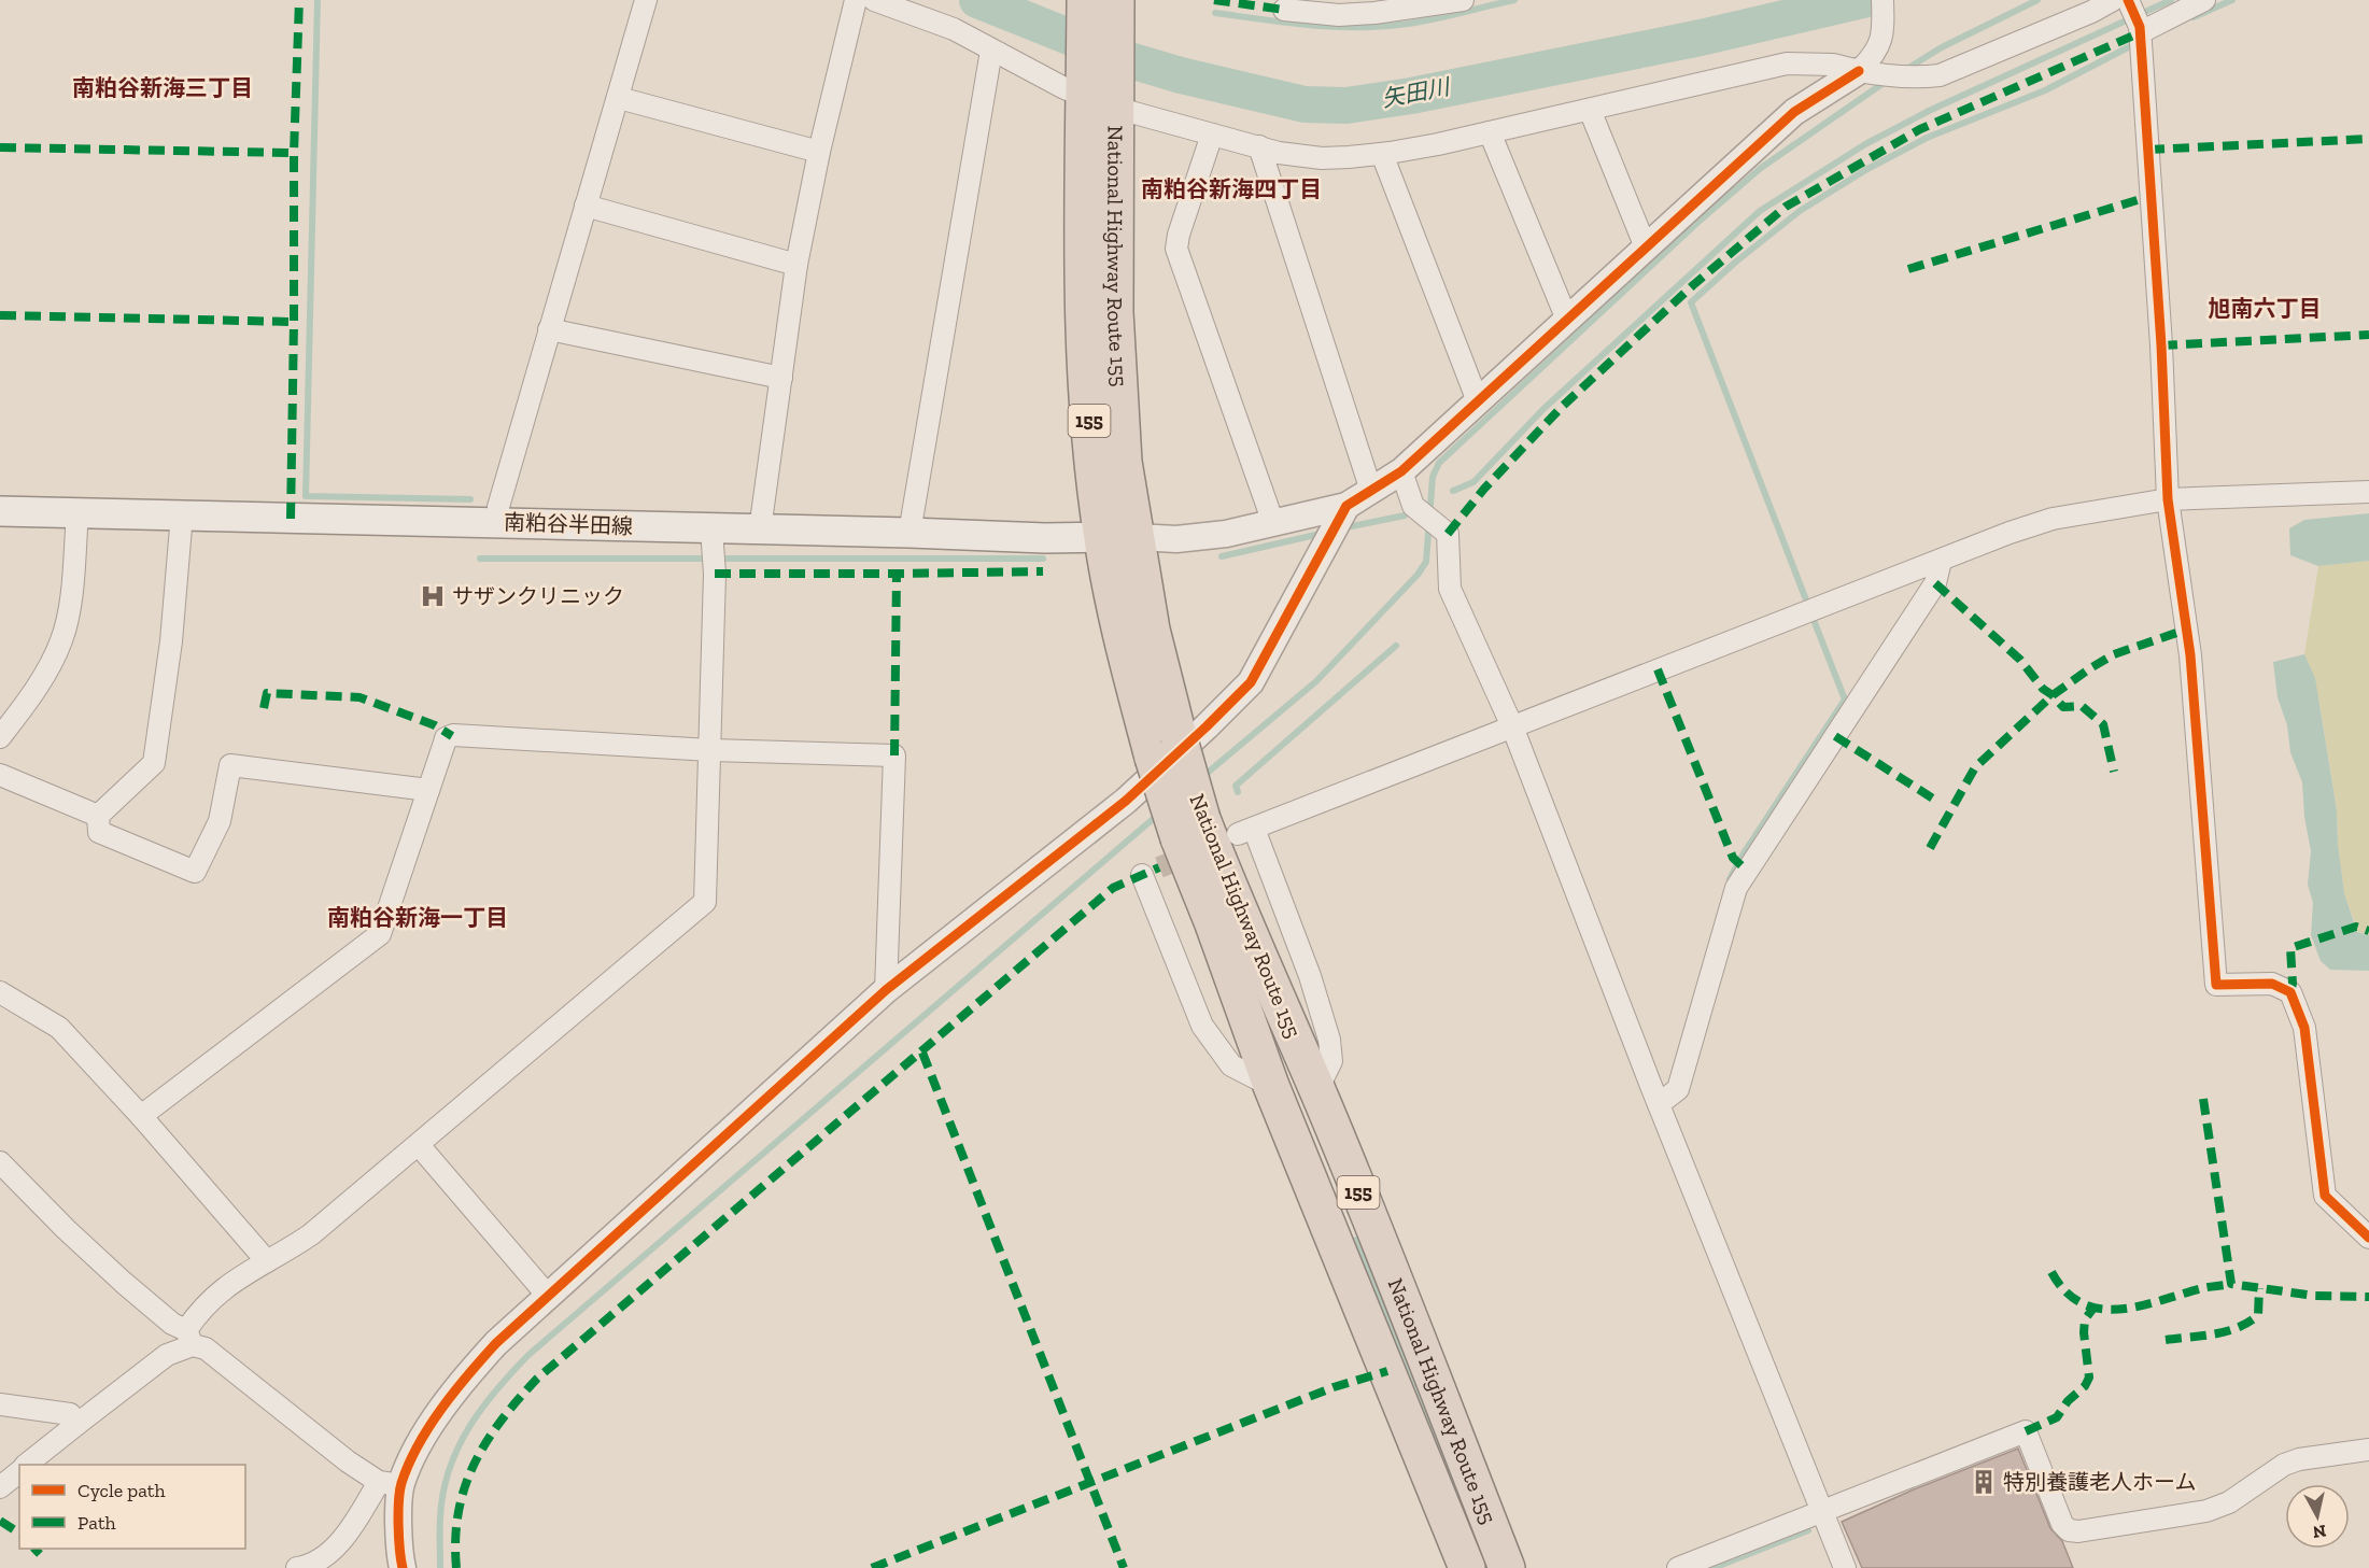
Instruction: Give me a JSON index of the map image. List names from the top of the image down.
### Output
{
  "streets": {
    "highway": ["National Highway Route 155", "155"],
    "main road": ["南粕谷半田線"]
  },
  "crossings": [
    ["National Highway Route 155", "南粕谷半田線"]
  ],
  "districts": [
    "南粕谷新海三丁目",
    "南粕谷新海四丁目",
    "旭南六丁目",
    "南粕谷新海一丁目"
  ],
  "water": ["矢田川"],
  "places": {
    "hospital": ["サザンクリニック"],
    "building": ["特別養護老人ホーム"]
  },
  "legend": ["Cycle path", "Path"],
  "north": "bottom"
}
